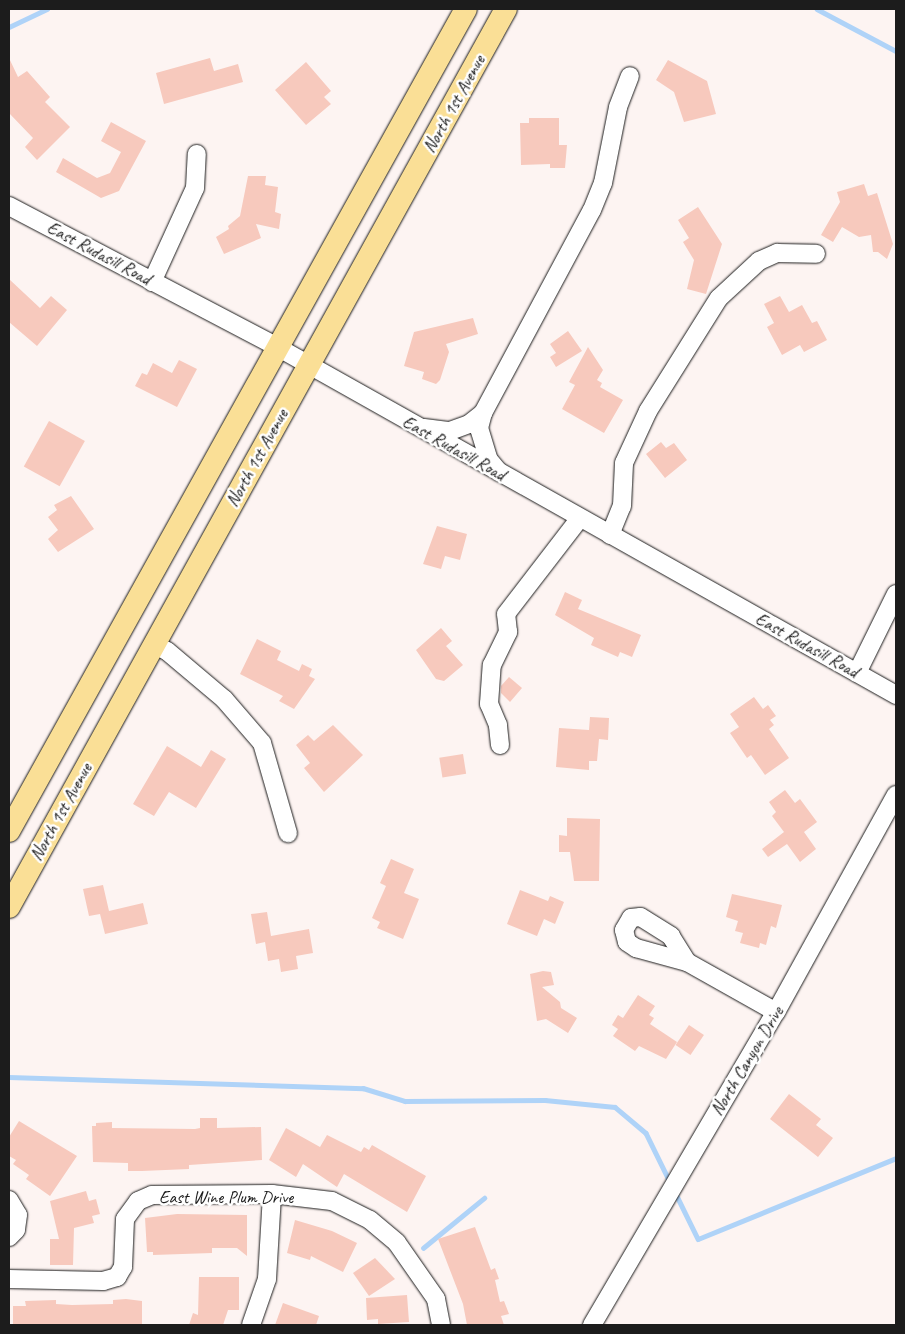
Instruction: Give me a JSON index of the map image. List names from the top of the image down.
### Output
{
  "streets": {
    "main road": ["North 1st Avenue"],
    "street": ["East Rudasill Road", "North Canyon Drive", "East Wine Plum Drive"]
  },
  "crossings": [
    ["North 1st Avenue", "East Rudasill Road"]
  ]
}
